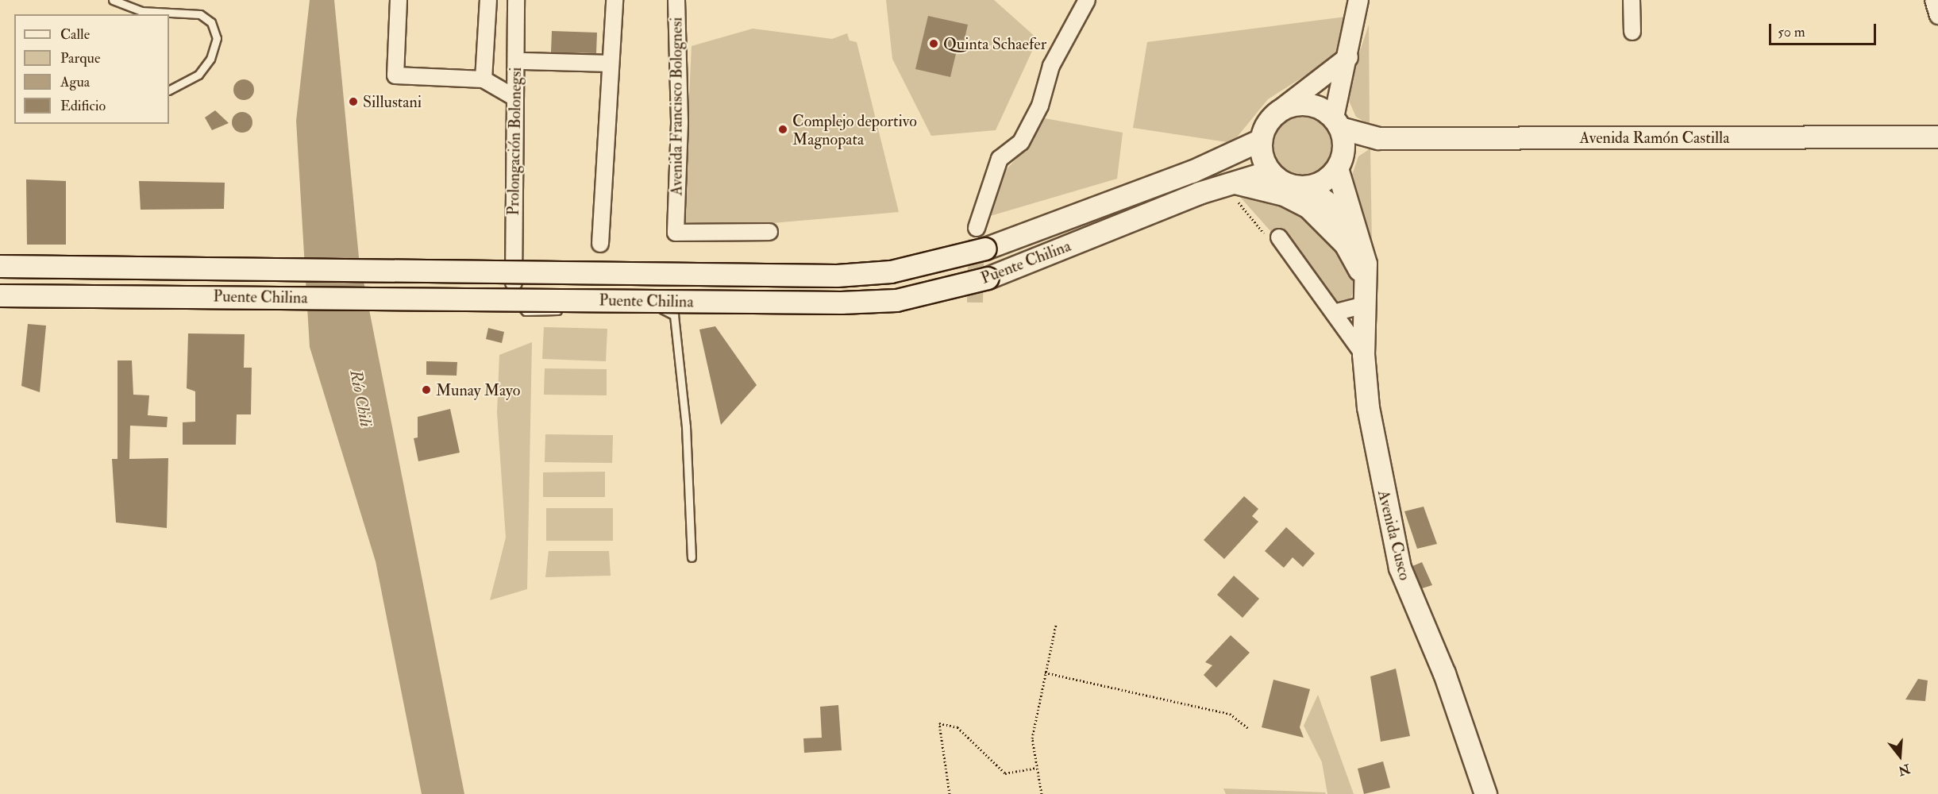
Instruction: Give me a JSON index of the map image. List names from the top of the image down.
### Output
{
  "streets": {
    "main road": ["Avenida Ramón Castilla", "Puente Chilina", "Avenida Cusco"],
    "street": ["Avenida Francisco Bolognesi", "Prolongación Bolonegsi"]
  },
  "crossings": [
    ["Avenida Ramón Castilla", "Puente Chilina"],
    ["Avenida Ramón Castilla", "Avenida Cusco"],
    ["Puente Chilina", "Avenida Cusco"]
  ],
  "water": ["Río Chili"],
  "places": [
    "Quinta Schaefer",
    "Sillustani",
    "Complejo deportivo Magnopata",
    "Munay Mayo"
  ],
  "legend": [
    "Calle",
    "Parque",
    "Agua",
    "Edificio"
  ],
  "scale_bar": "50 m",
  "north": "bottom"
}
